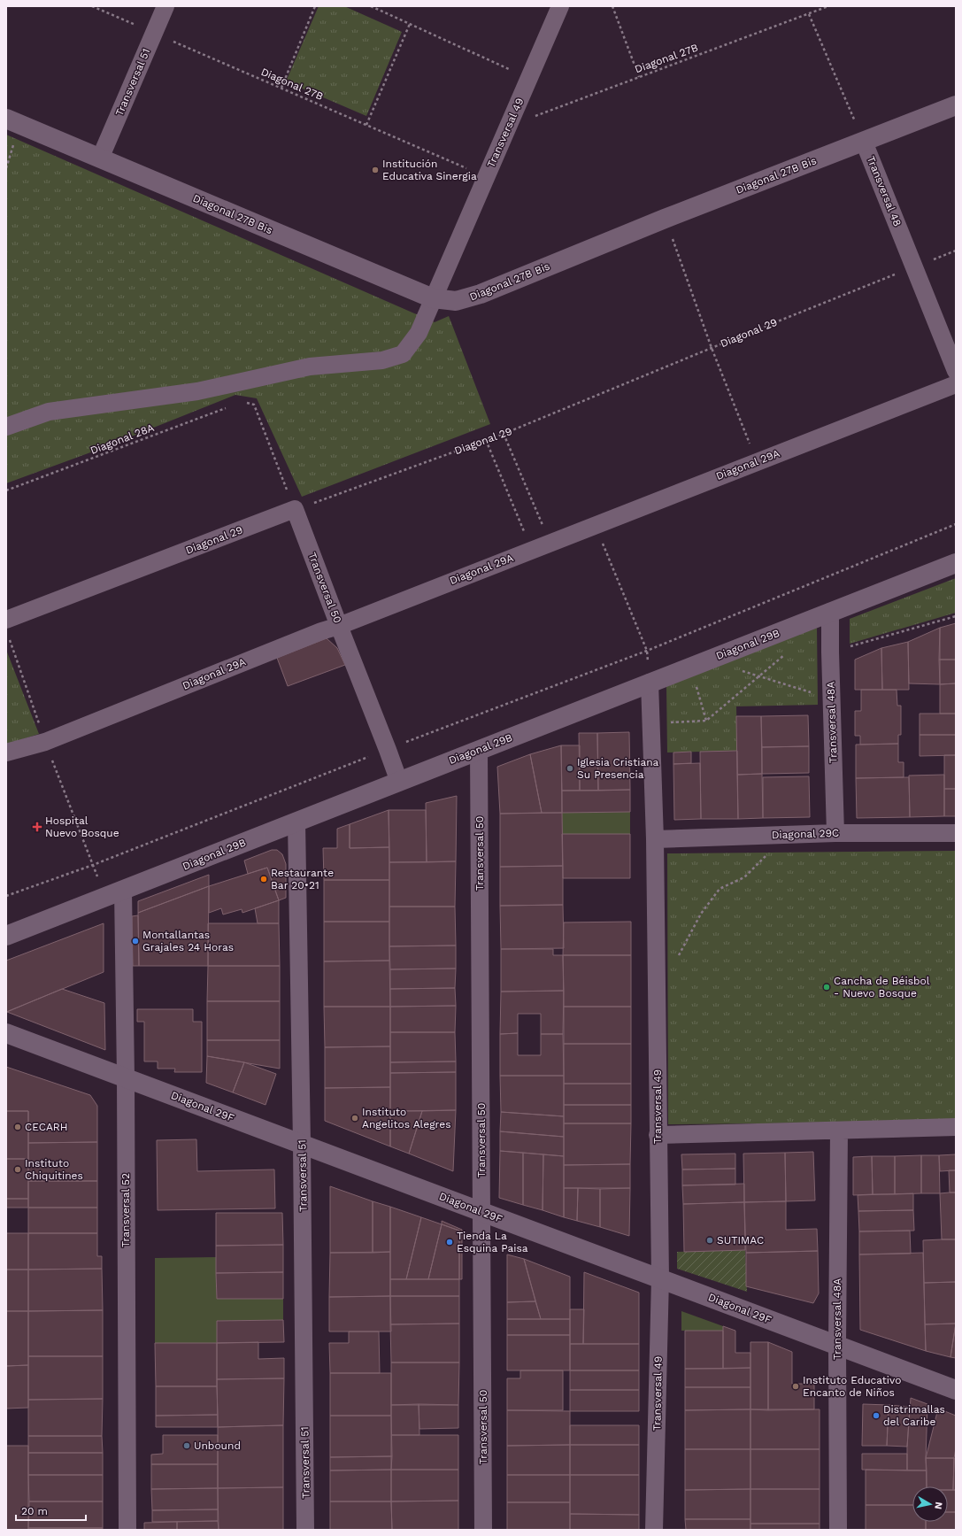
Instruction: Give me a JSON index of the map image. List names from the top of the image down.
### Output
{
  "streets": {
    "street": [
      "Transversal 51",
      "Transversal 49",
      "Diagonal 27B Bis",
      "Transversal 48",
      "Diagonal 29",
      "Diagonal 29A",
      "Transversal 50",
      "Diagonal 29B",
      "Transversal 48A",
      "Diagonal 29C",
      "Diagonal 29F",
      "Transversal 52"
    ],
    "path": ["Diagonal 27B", "Diagonal 28A"]
  },
  "crossings": [
    ["Diagonal 27B", "Transversal 51"],
    ["Diagonal 27B", "Transversal 49"],
    ["Transversal 51", "Diagonal 27B Bis"],
    ["Transversal 51", "Diagonal 29B"],
    ["Transversal 51", "Diagonal 29F"],
    ["Transversal 49", "Diagonal 27B Bis"],
    ["Transversal 49", "Diagonal 29B"],
    ["Transversal 49", "Diagonal 29C"],
    ["Transversal 49", "Diagonal 29F"],
    ["Diagonal 27B Bis", "Transversal 48"],
    ["Transversal 48", "Diagonal 29"],
    ["Diagonal 29", "Transversal 50"],
    ["Diagonal 29A", "Transversal 50"],
    ["Transversal 50", "Diagonal 29B"],
    ["Transversal 50", "Diagonal 29F"],
    ["Diagonal 29B", "Transversal 48A"],
    ["Diagonal 29B", "Transversal 52"],
    ["Transversal 48A", "Diagonal 29C"],
    ["Transversal 48A", "Diagonal 29F"],
    ["Diagonal 29F", "Transversal 52"]
  ],
  "places": {
    "other": [
      "Institución Educativa Sinergia",
      "Iglesia Cristiana Su Presencia",
      "Restaurante Bar 20•21",
      "Montallantas Grajales 24 Horas",
      "Cancha de Béisbol - Nuevo Bosque",
      "Instituto Angelitos Alegres",
      "CECARH",
      "Instituto Chiquitines",
      "SUTIMAC",
      "Tienda La Esquina Paisa",
      "Instituto Educativo Encanto de Niños",
      "Distrimallas del Caribe",
      "Unbound"
    ],
    "health": ["Hospital Nuevo Bosque"]
  },
  "scale_bar": "20 m",
  "north": "right"
}
